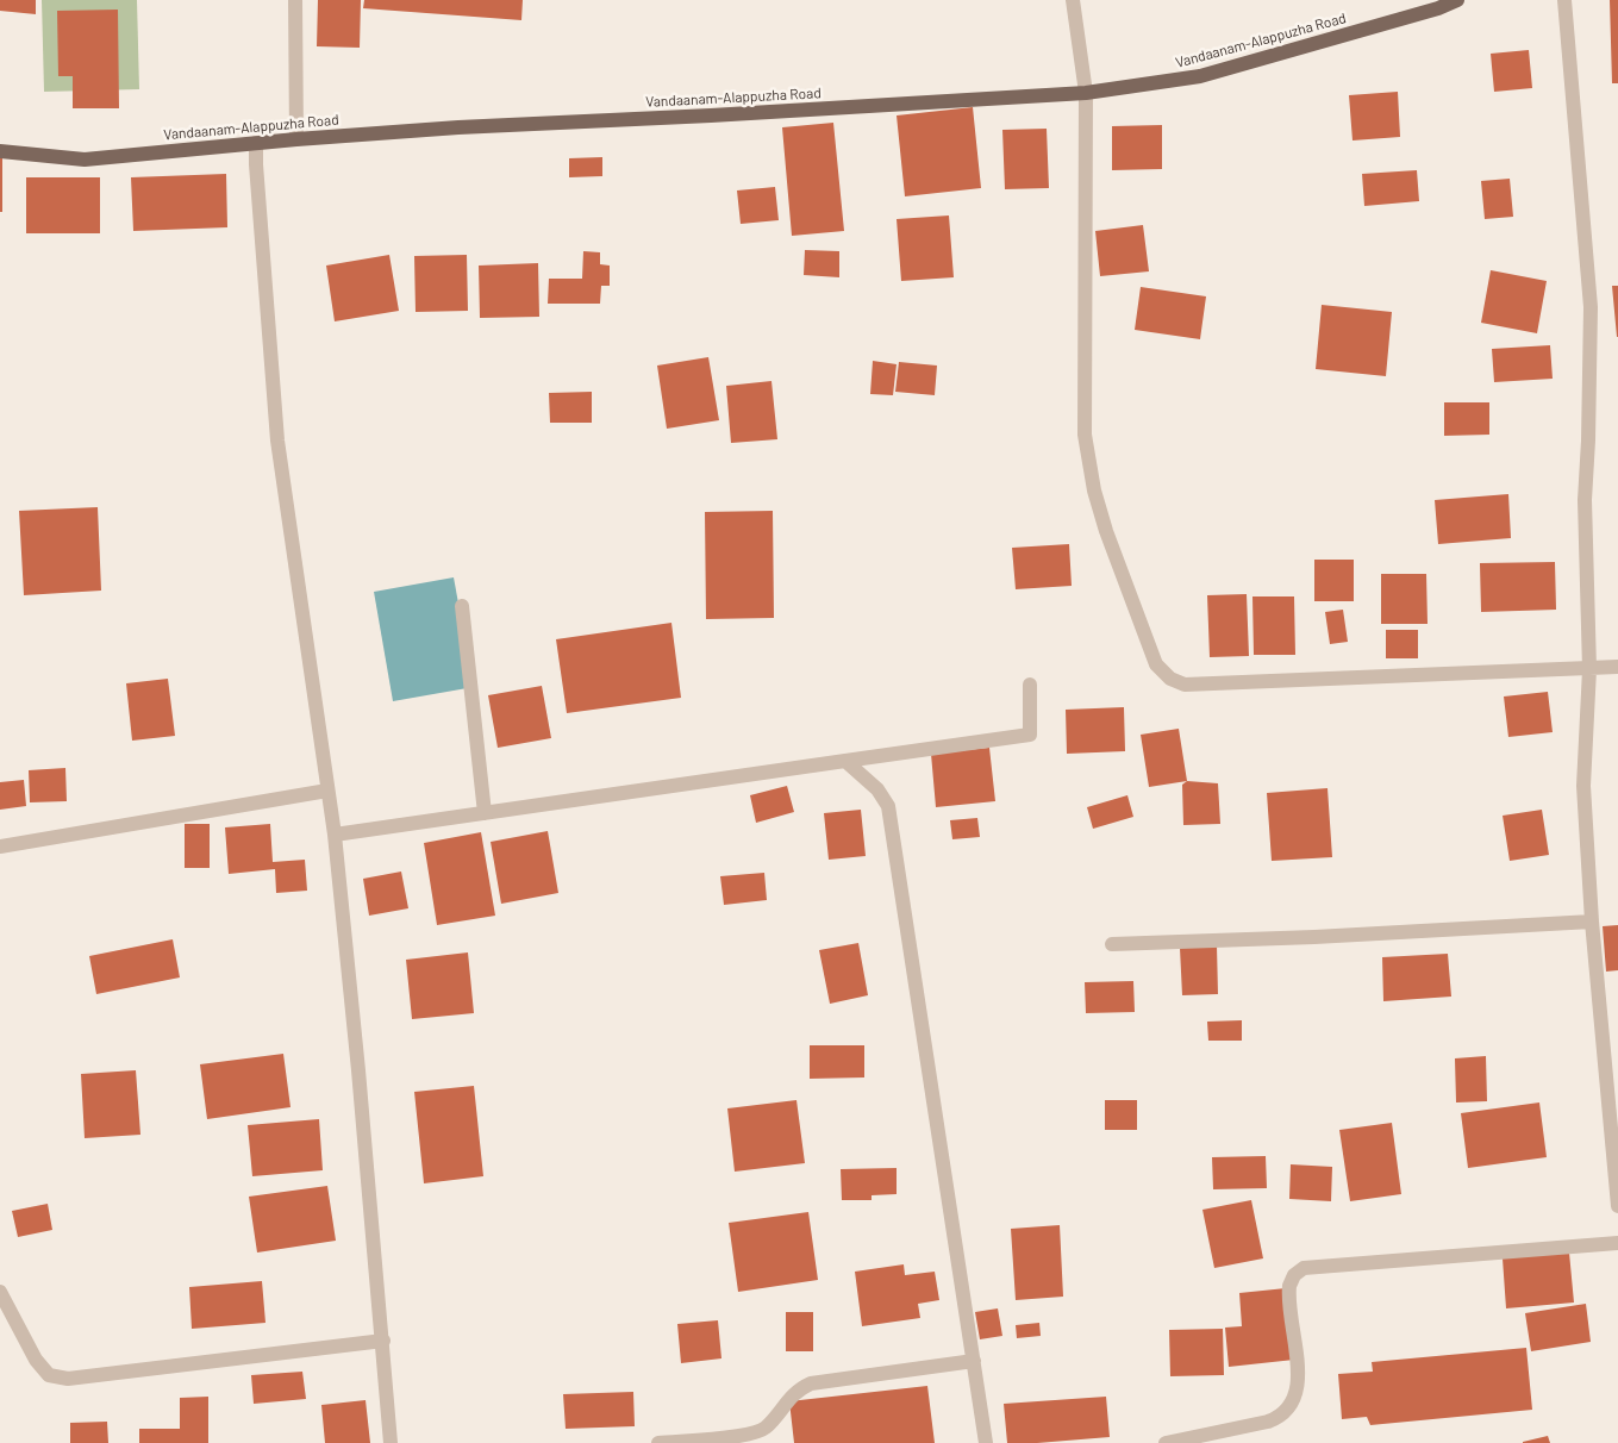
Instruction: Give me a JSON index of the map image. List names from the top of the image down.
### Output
{
  "streets": {
    "main road": ["Vandaanam-Alappuzha Road"]
  }
}
